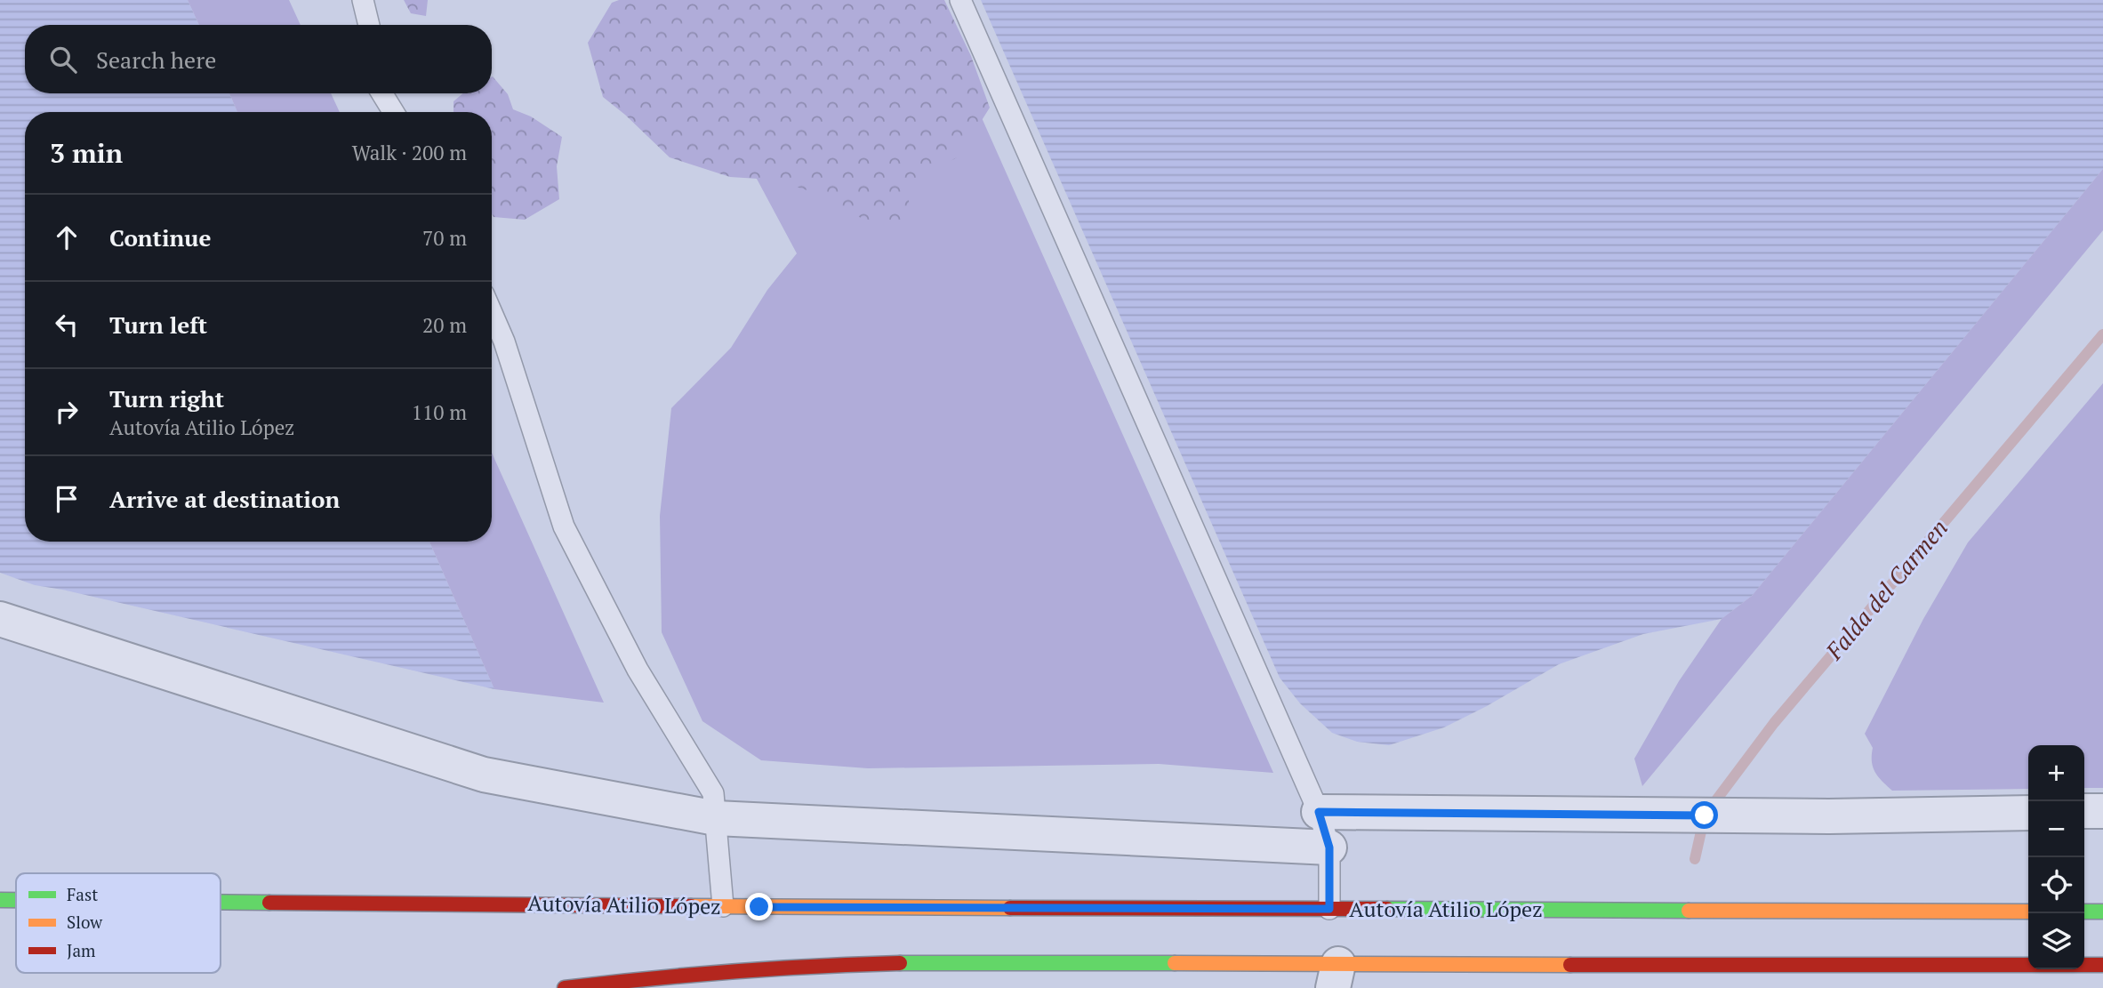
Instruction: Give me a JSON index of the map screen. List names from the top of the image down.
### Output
{
  "streets": {
    "main road": ["Autovía Atilio López"]
  },
  "water": ["Falda del Carmen"],
  "legend": ["Fast", "Slow", "Jam"],
  "page": {
    "search": "Search here",
    "heading": ["3 min", "Walk · 200 m"],
    "list": [
      ["Continue", "70 m"],
      ["Turn left", "20 m"],
      ["Turn right", "Autovía Atilio López", "110 m"],
      "Arrive at destination"
    ],
    "map_buttons": ["+", "−"]
  }
}
